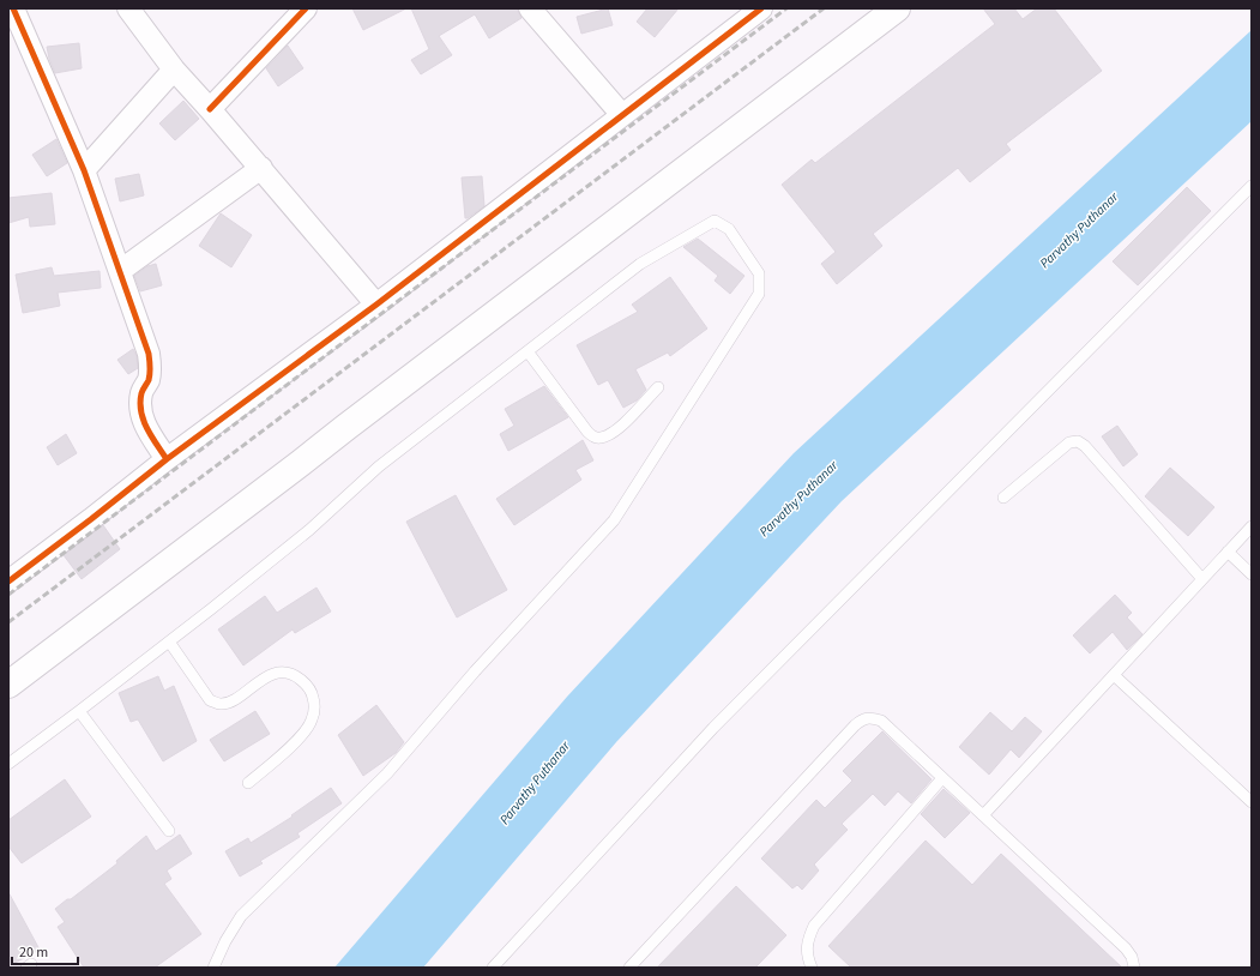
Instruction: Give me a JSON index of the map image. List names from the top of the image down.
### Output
{
  "water": ["Parvathy Puthanar"],
  "scale_bar": "20 m"
}
